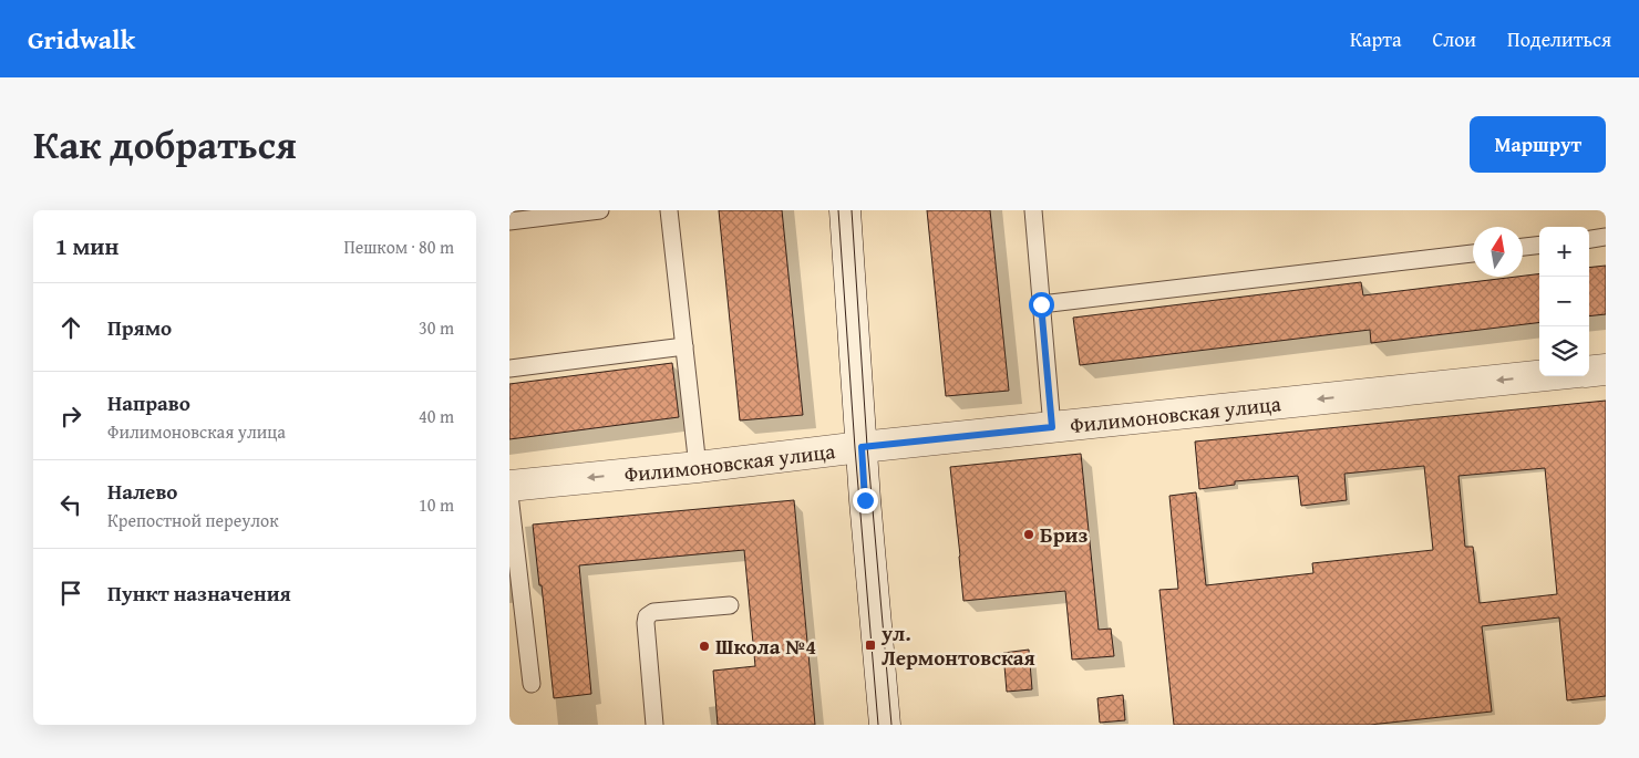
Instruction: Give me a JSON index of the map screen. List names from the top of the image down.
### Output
{
  "streets": {
    "street": ["Филимоновская улица"]
  },
  "one_way": ["Филимоновская улица"],
  "places": {
    "other": ["Бриз", "Школа №4"],
    "transit": ["ул. Лермонтовская"]
  },
  "north": "top",
  "page": {
    "header": "Gridwalk",
    "nav": ["Карта", "Слои", "Поделиться"],
    "title": "Как добраться",
    "buttons": "Маршрут",
    "heading": ["1 мин", "Пешком · 80 m"],
    "map_buttons": ["+", "−"],
    "list": [
      ["Прямо", "30 m"],
      ["Направо", "Филимоновская улица", "40 m"],
      ["Налево", "Крепостной переулок", "10 m"],
      "Пункт назначения"
    ]
  }
}
